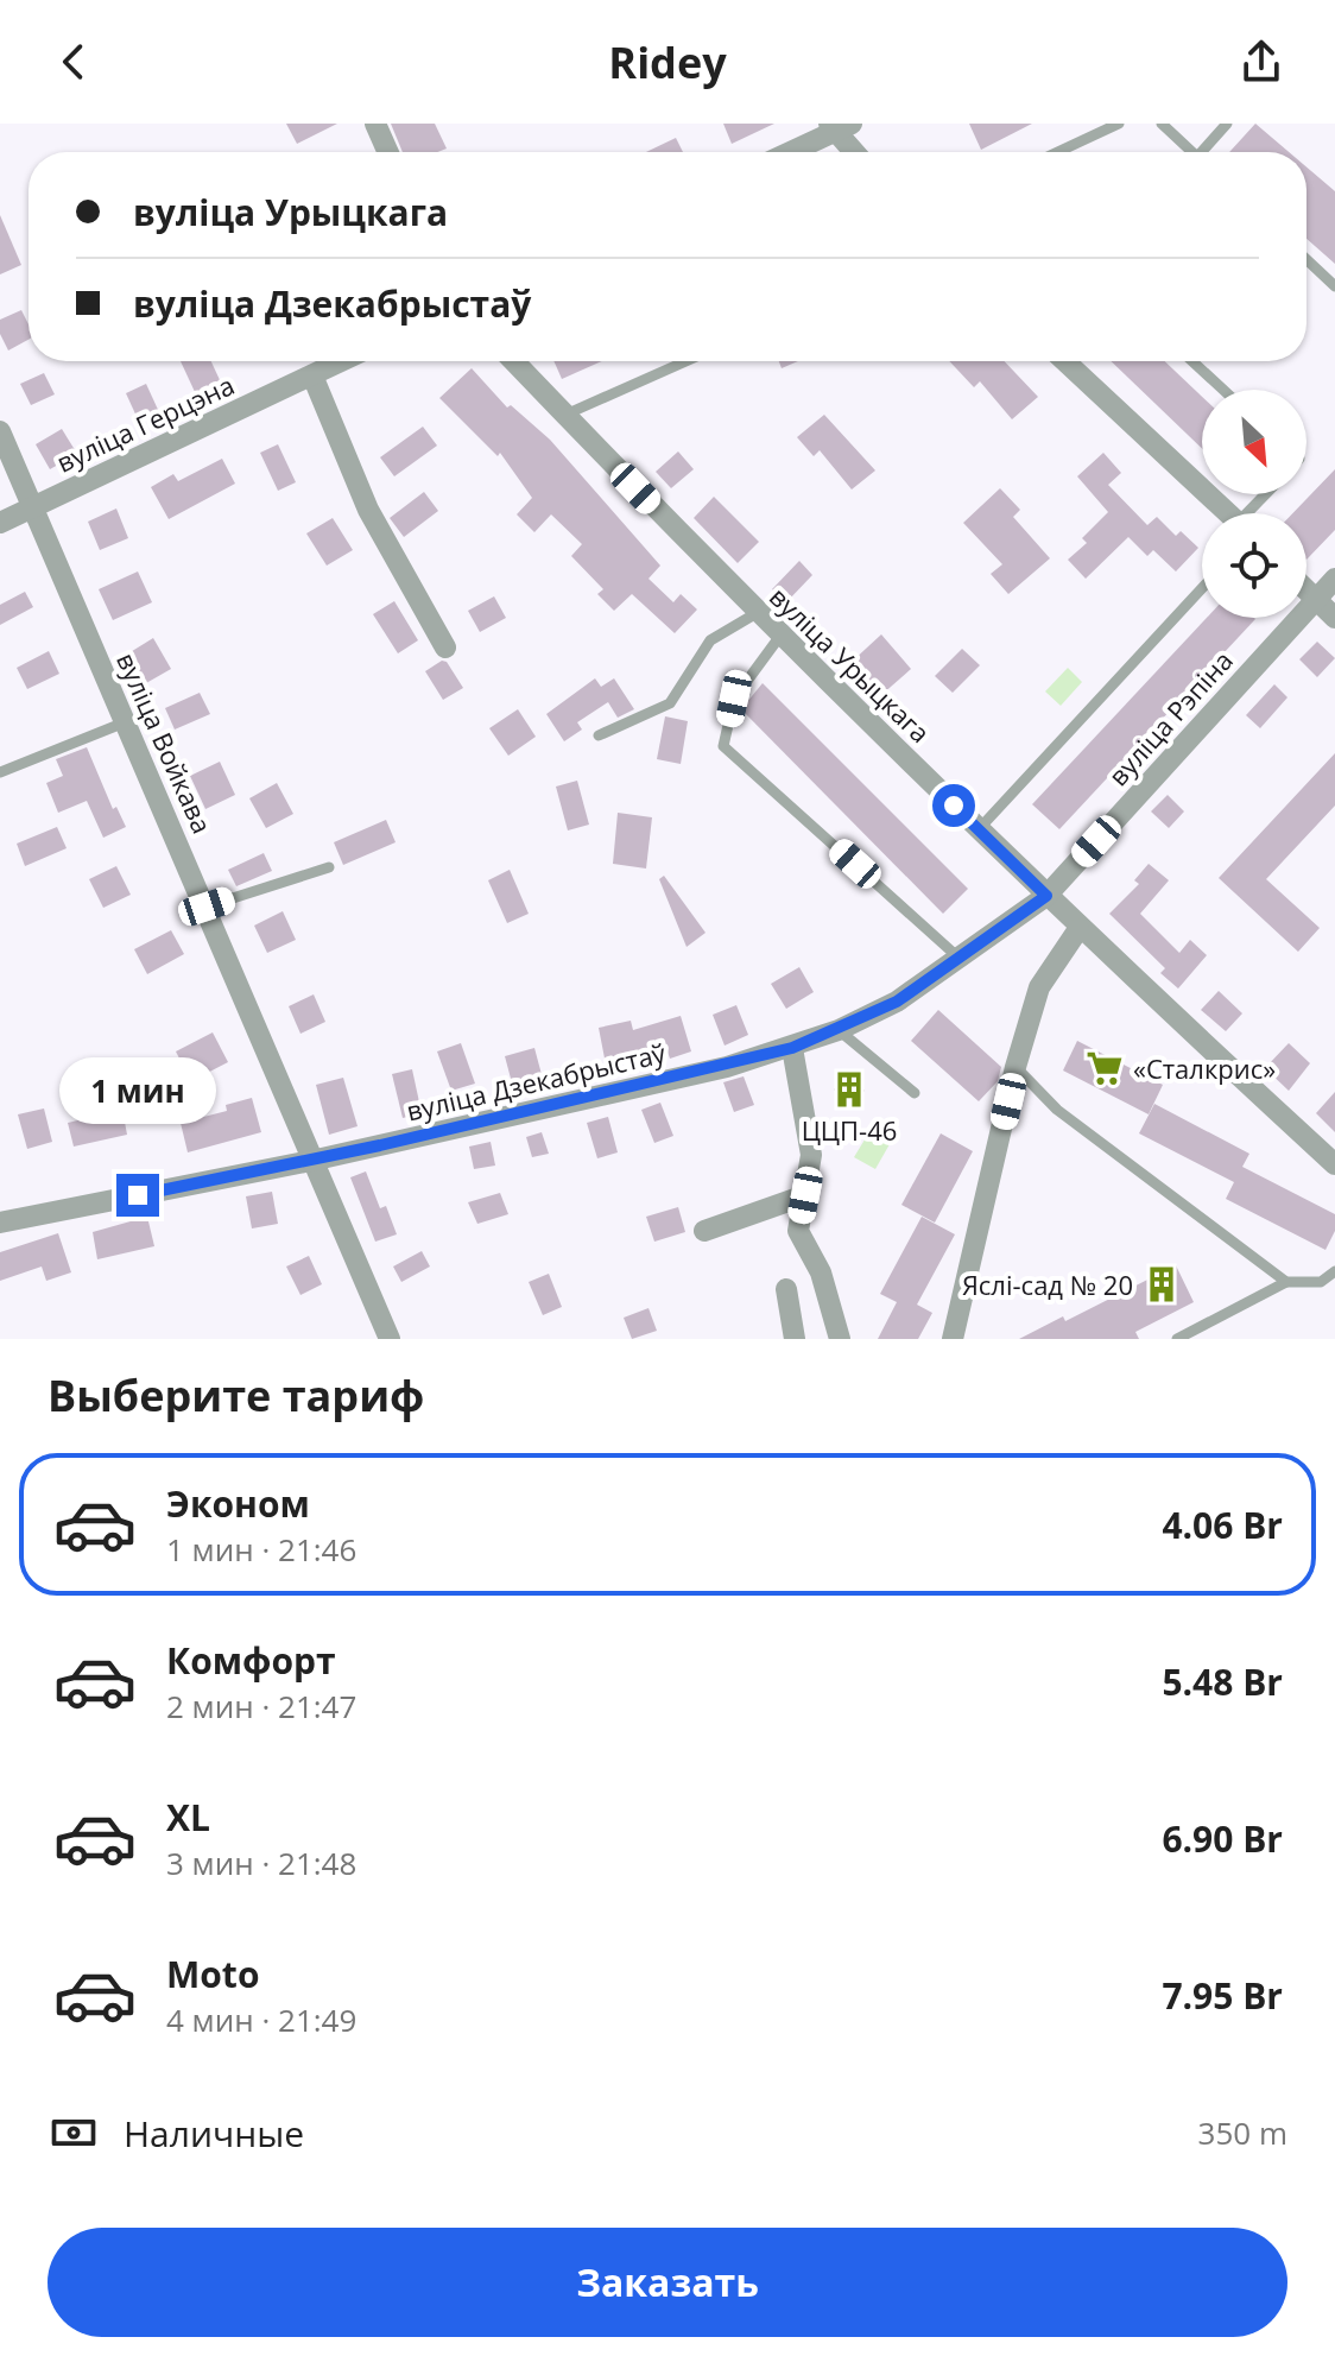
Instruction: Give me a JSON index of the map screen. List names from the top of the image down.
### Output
{
  "streets": {
    "street": [
      "вуліца Герцэна",
      "вуліца Урыцкага",
      "вуліца Рэпіна",
      "вуліца Войкава",
      "вуліца Дзекабрыстаў"
    ]
  },
  "crossings": [
    ["вуліца Герцэна", "вуліца Войкава"],
    ["вуліца Урыцкага", "вуліца Рэпіна"],
    ["вуліца Урыцкага", "вуліца Дзекабрыстаў"],
    ["вуліца Рэпіна", "вуліца Дзекабрыстаў"],
    ["вуліца Войкава", "вуліца Дзекабрыстаў"]
  ],
  "places": {
    "supermarket": ["«Сталкрис»"],
    "building": ["ЦЦП-46", "Яслі-сад № 20"]
  },
  "north": "bottom right",
  "page": {
    "header": "Ridey",
    "banner": ["вуліца Урыцкага", "вуліца Дзекабрыстаў"],
    "bubble": "1 мин",
    "heading": "Выберите тариф",
    "list": [
      {
        "name": "Эконом",
        "note": "1 мин · 21:46",
        "value": "4.06 Br"
      },
      {
        "name": "Комфорт",
        "note": "2 мин · 21:47",
        "value": "5.48 Br"
      },
      {
        "name": "XL",
        "note": "3 мин · 21:48",
        "value": "6.90 Br"
      },
      {
        "name": "Moto",
        "note": "4 мин · 21:49",
        "value": "7.95 Br"
      }
    ],
    "pay": ["Наличные", "350 m"],
    "buttons": "Заказать"
  }
}
